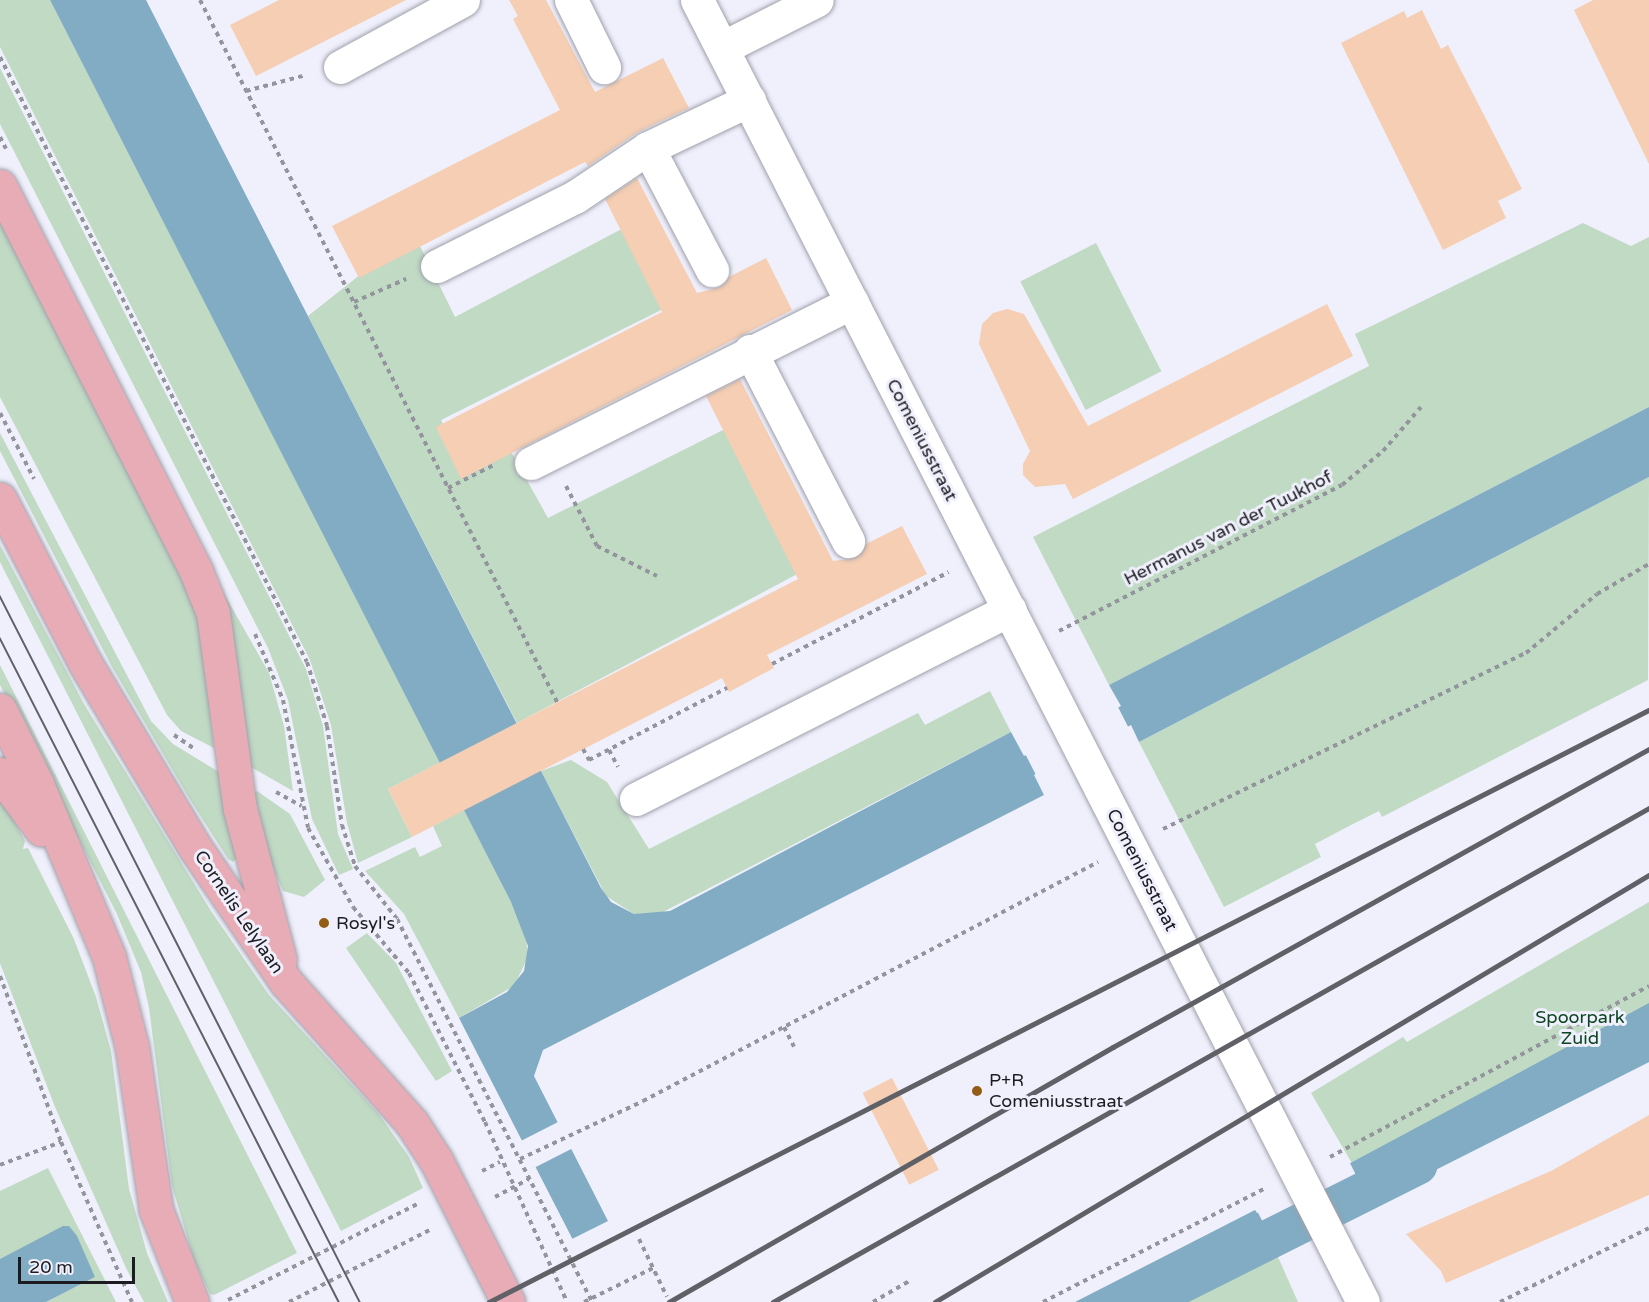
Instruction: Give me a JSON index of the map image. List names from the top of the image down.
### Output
{
  "streets": {
    "main road": ["Cornelis Lelylaan"],
    "street": ["Comeniusstraat"],
    "path": ["Hermanus van der Tuukhof"]
  },
  "crossings": [
    ["Comeniusstraat", "Hermanus van der Tuukhof"]
  ],
  "parks": ["Spoorpark Zuid"],
  "places": ["Rosyl's", "P+R Comeniusstraat"],
  "scale_bar": "20 m"
}
